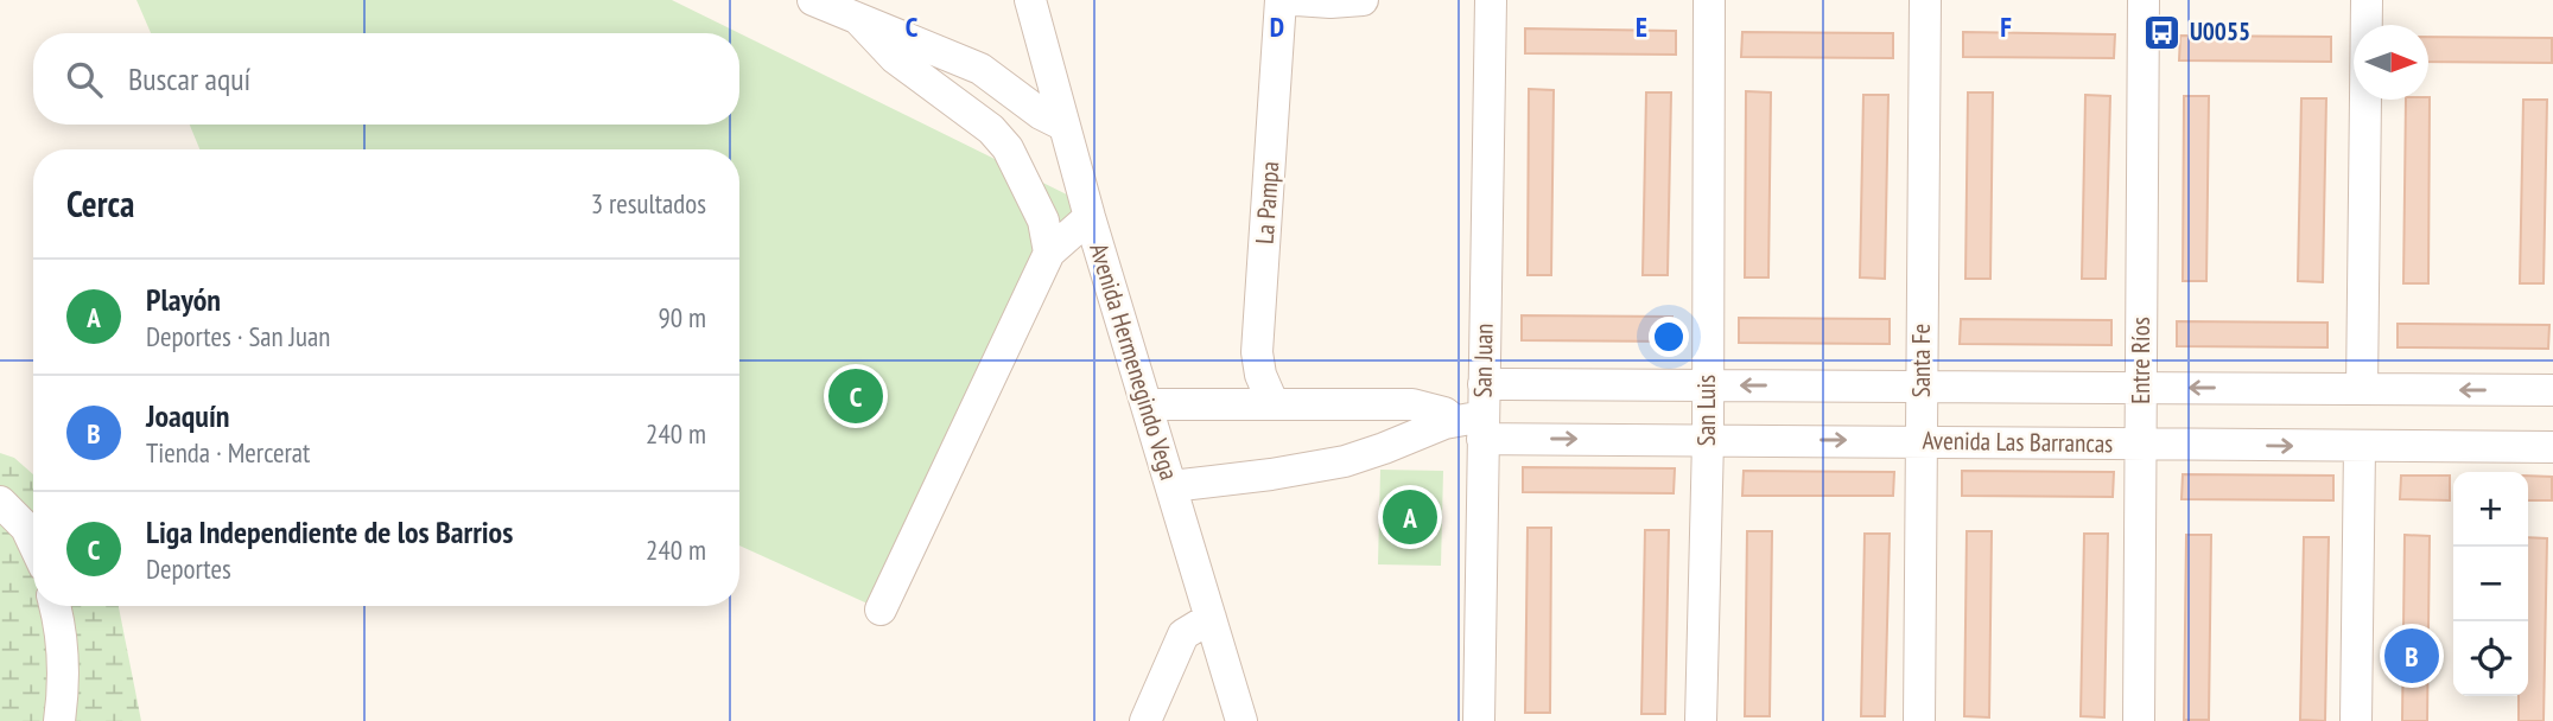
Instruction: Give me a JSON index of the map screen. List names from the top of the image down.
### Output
{
  "streets": {
    "street": [
      "La Pampa",
      "San Juan",
      "Santa Fe",
      "Entre Ríos",
      "Avenida Hermenegindo Vega",
      "San Luis",
      "Avenida Las Barrancas"
    ]
  },
  "crossings": [
    ["San Juan", "Avenida Las Barrancas"],
    ["Santa Fe", "Avenida Las Barrancas"],
    ["Entre Ríos", "Avenida Las Barrancas"],
    ["San Luis", "Avenida Las Barrancas"]
  ],
  "places": {
    "bus stop": ["U0055"]
  },
  "north": "right",
  "page": {
    "search": "Buscar aquí",
    "heading": ["Cerca", "3 resultados"],
    "list": [
      {
        "mark": "A",
        "name": "Playón",
        "note": "Deportes · San Juan",
        "value": "90 m"
      },
      {
        "mark": "B",
        "name": "Joaquín",
        "note": "Tienda · Mercerat",
        "value": "240 m"
      },
      {
        "mark": "C",
        "name": "Liga Independiente de los Barrios",
        "note": "Deportes",
        "value": "240 m"
      }
    ],
    "pins": ["C", "A", "B"],
    "map_buttons": ["+", "−"]
  },
  "grid": {
    "columns": [
      "C",
      "D",
      "E",
      "F"
    ]
  }
}
